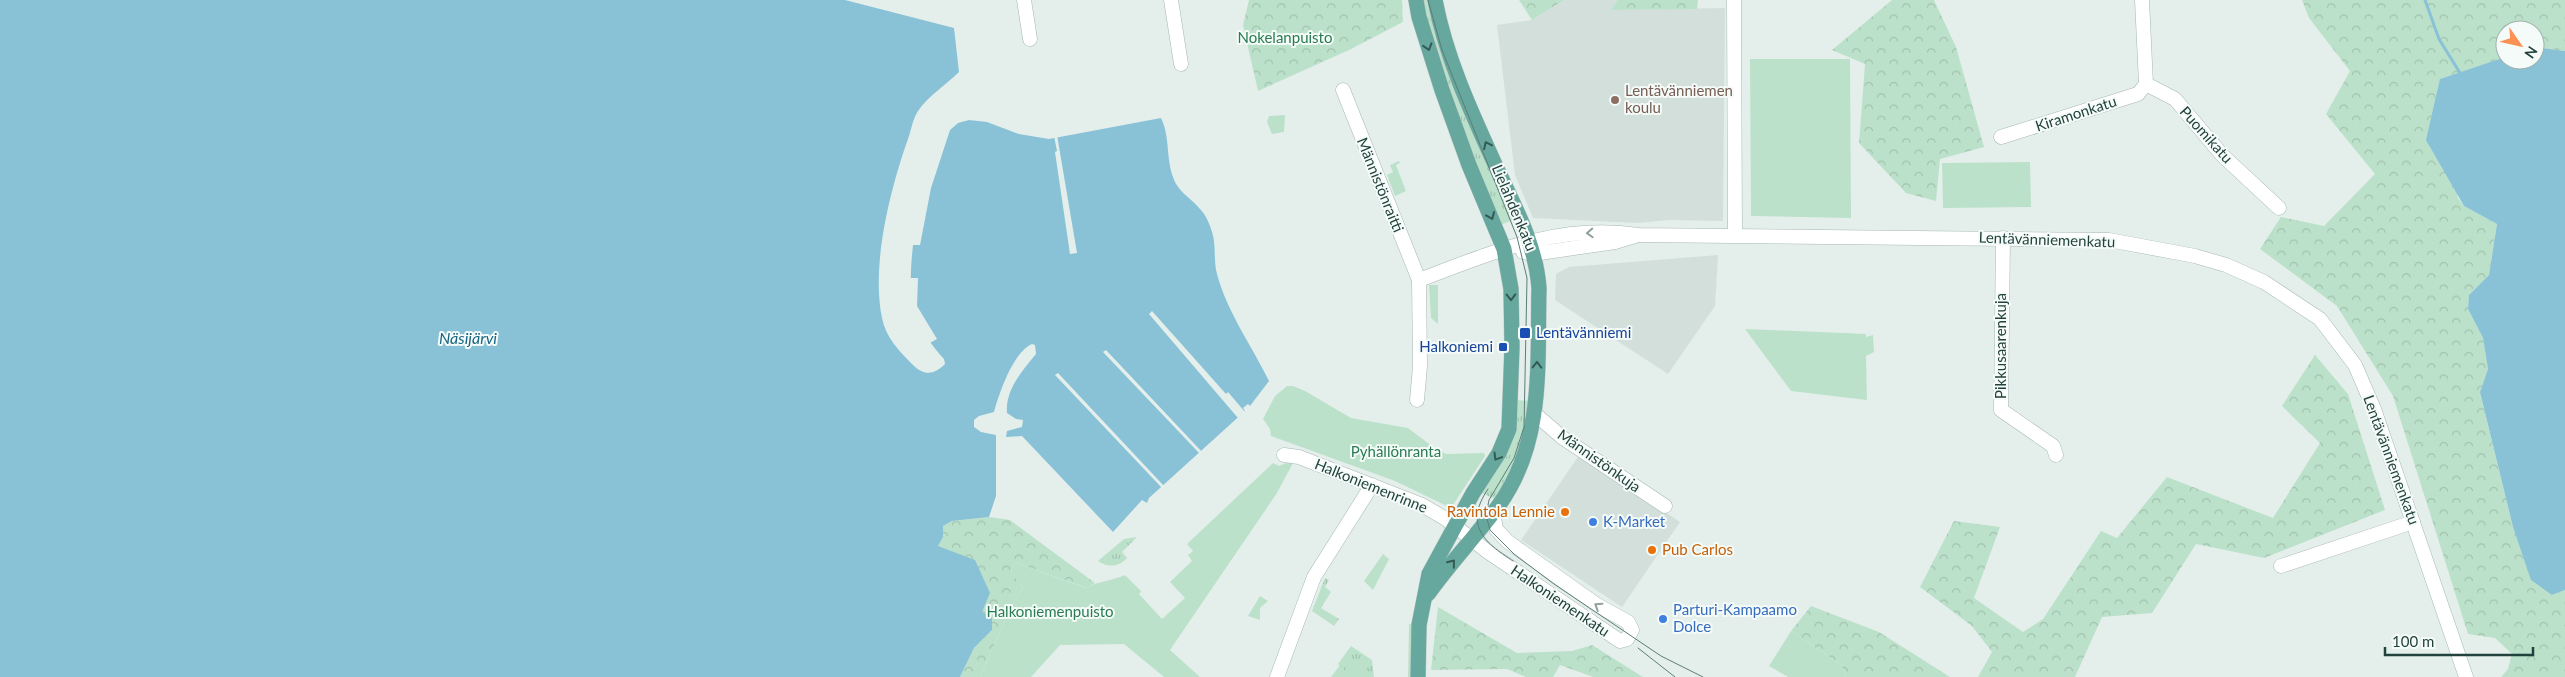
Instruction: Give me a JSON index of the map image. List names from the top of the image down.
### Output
{
  "streets": {
    "main road": ["Lielahdenkatu"],
    "street": [
      "Kiramonkatu",
      "Puomikatu",
      "Männistönraitti",
      "Lentävänniemenkatu",
      "Pikkusaarenkuja",
      "Männistönkuja",
      "Halkoniemenrinne",
      "Halkoniemenkatu"
    ]
  },
  "crossings": [
    ["Kiramonkatu", "Puomikatu"],
    ["Lielahdenkatu", "Lentävänniemenkatu"],
    ["Lielahdenkatu", "Männistönkuja"],
    ["Lielahdenkatu", "Halkoniemenrinne"],
    ["Lielahdenkatu", "Halkoniemenkatu"],
    ["Lentävänniemenkatu", "Pikkusaarenkuja"],
    ["Halkoniemenrinne", "Halkoniemenkatu"]
  ],
  "water": ["Näsijärvi"],
  "parks": ["Nokelanpuisto", "Pyhällönranta", "Halkoniemenpuisto"],
  "places": {
    "other": [
      "Lentävänniemen koulu",
      "Ravintola Lennie",
      "K-Market",
      "Pub Carlos",
      "Parturi-Kampaamo Dolce"
    ],
    "transit": ["Lentävänniemi", "Halkoniemi"]
  },
  "scale_bar": "100 m",
  "north": "bottom right"
}
